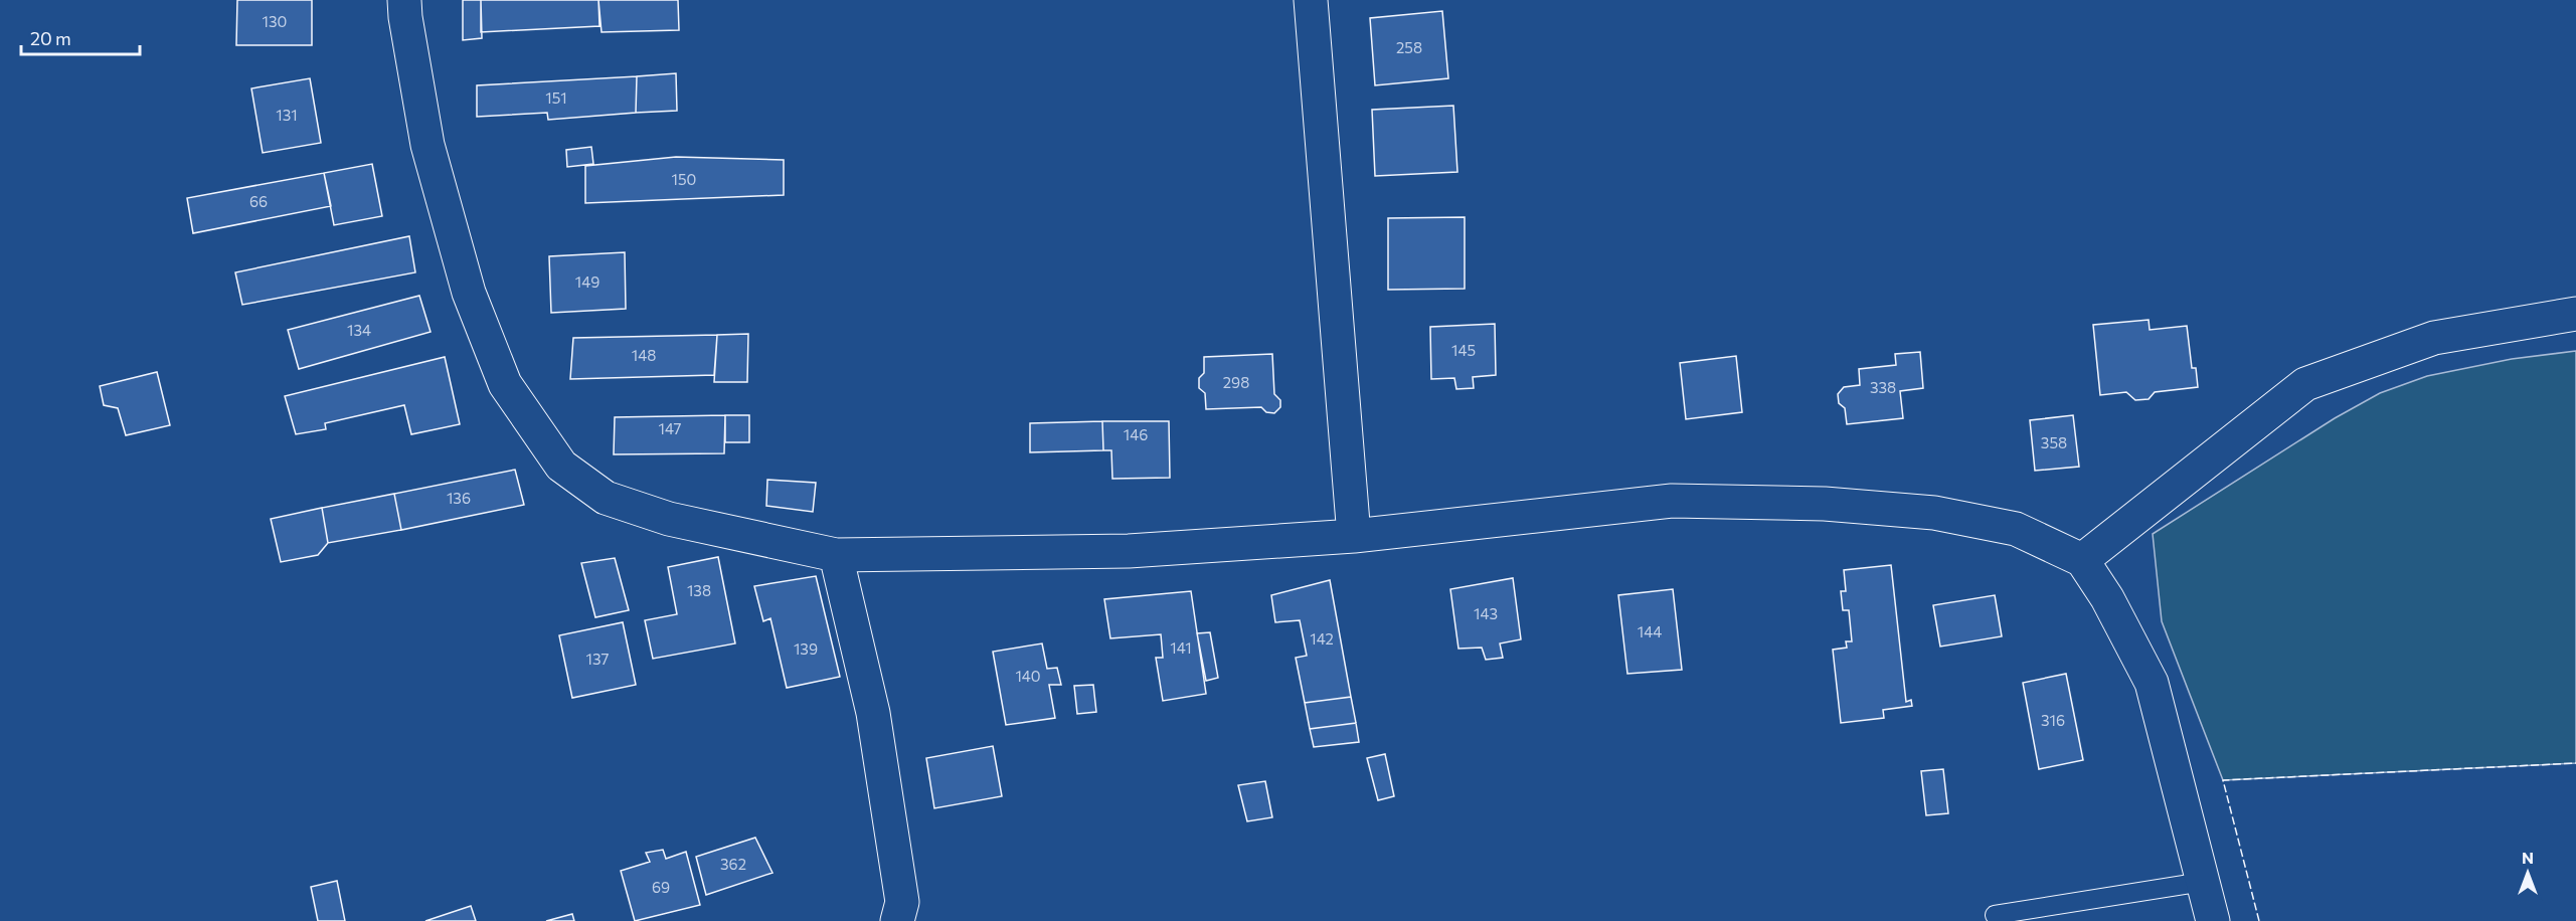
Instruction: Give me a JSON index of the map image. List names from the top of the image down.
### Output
{
  "house_numbers": [
    "130",
    "258",
    "151",
    "131",
    "150",
    "66",
    "149",
    "134",
    "145",
    "148",
    "298",
    "338",
    "147",
    "146",
    "358",
    "136",
    "138",
    "143",
    "144",
    "142",
    "141",
    "139",
    "137",
    "140",
    "316",
    "362",
    "69"
  ],
  "scale_bar": "20 m",
  "north": "top"
}
